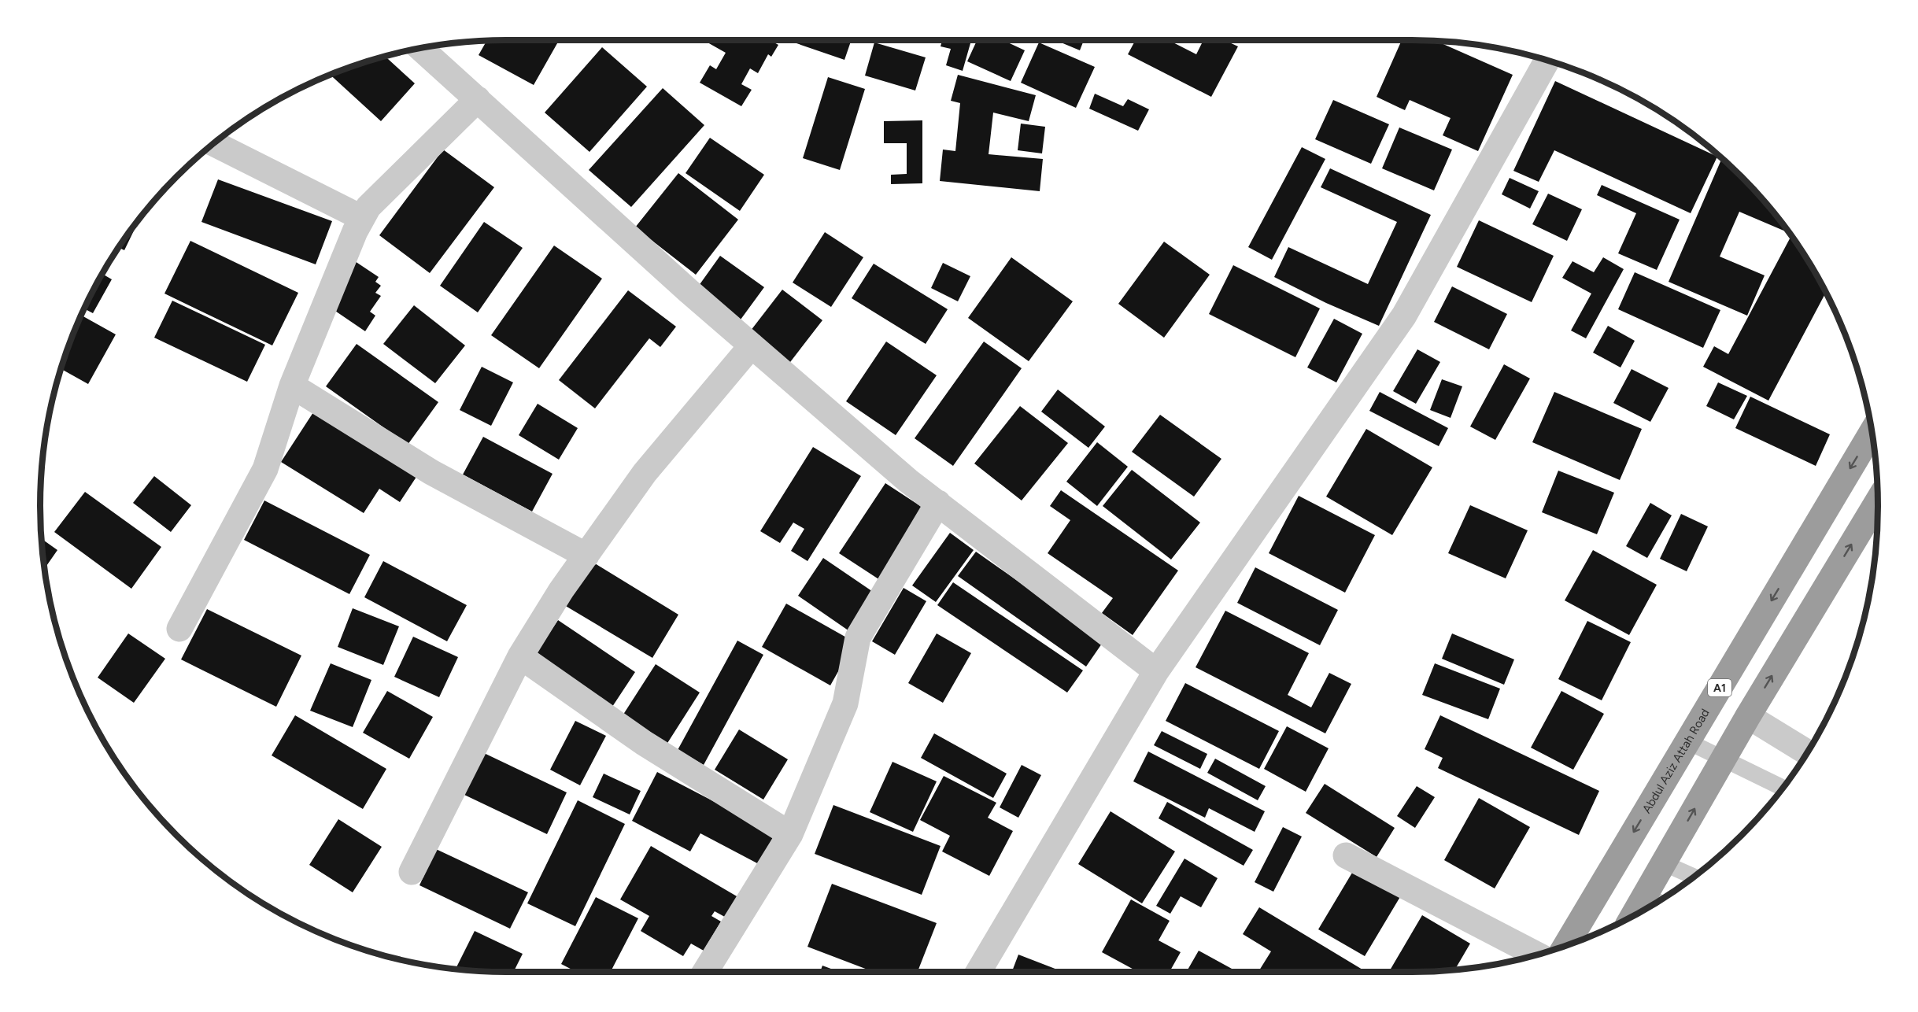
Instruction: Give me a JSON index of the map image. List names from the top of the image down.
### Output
{
  "streets": {
    "highway": ["A1", "Abdul Aziz Attah Road"]
  }
}
